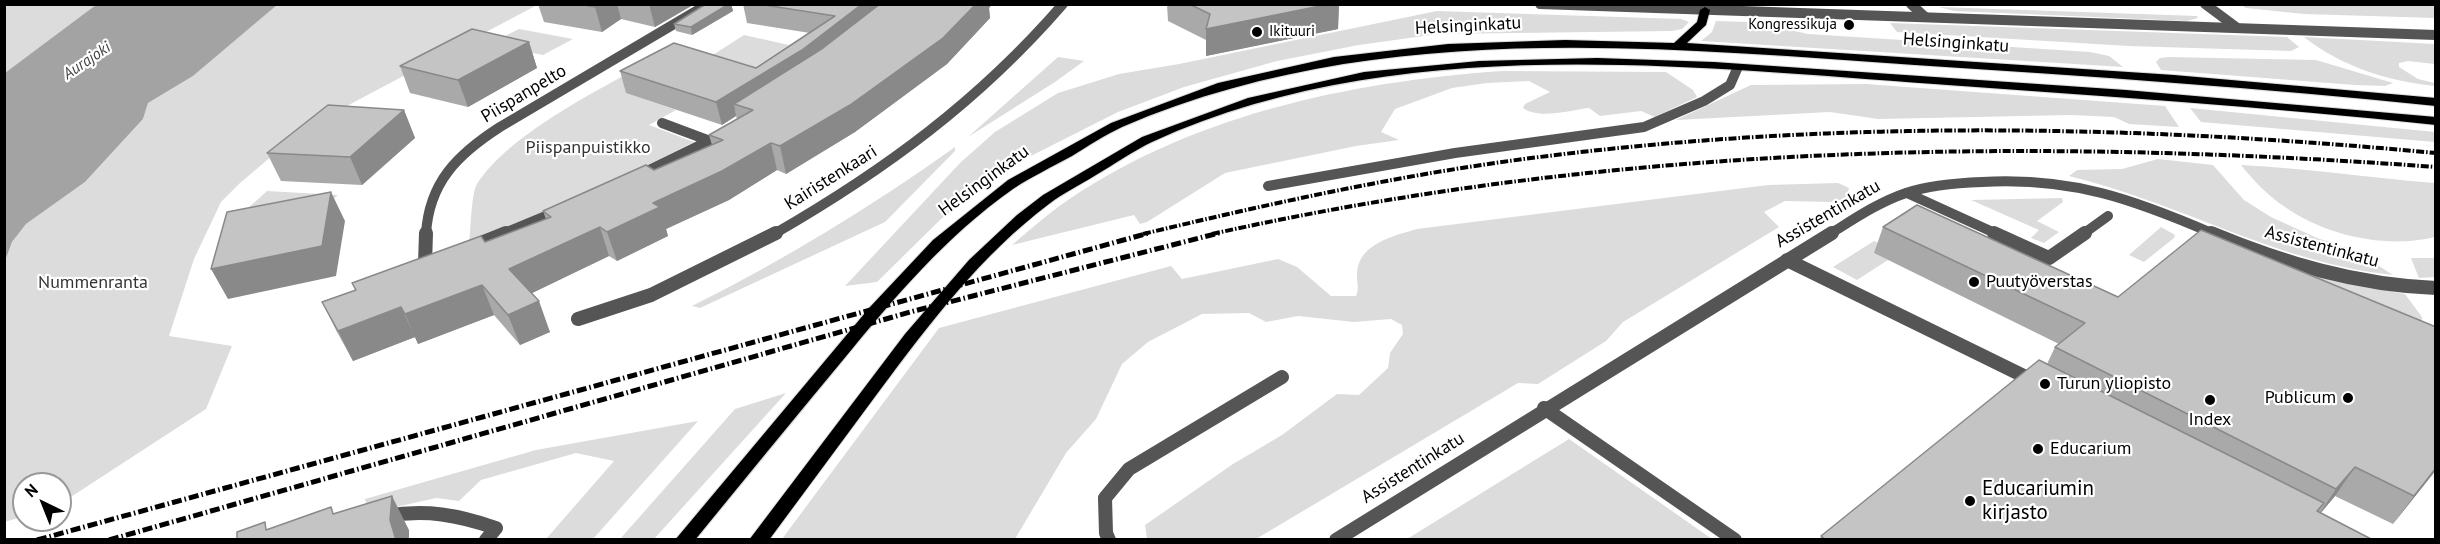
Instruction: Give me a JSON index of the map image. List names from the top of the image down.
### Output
{
  "streets": {
    "main road": ["Helsinginkatu"],
    "street": ["Piispanpelto", "Kairistenkaari", "Assistentinkatu"]
  },
  "water": ["Aurajoki"],
  "parks": ["Piispanpuistikko", "Nummenranta"],
  "places": [
    "Kongressikuja",
    "Ikituuri",
    "Puutyöverstas",
    "Turun yliopisto",
    "Publicum",
    "Index",
    "Educarium",
    "Educariumin kirjasto"
  ],
  "north": "top left"
}
